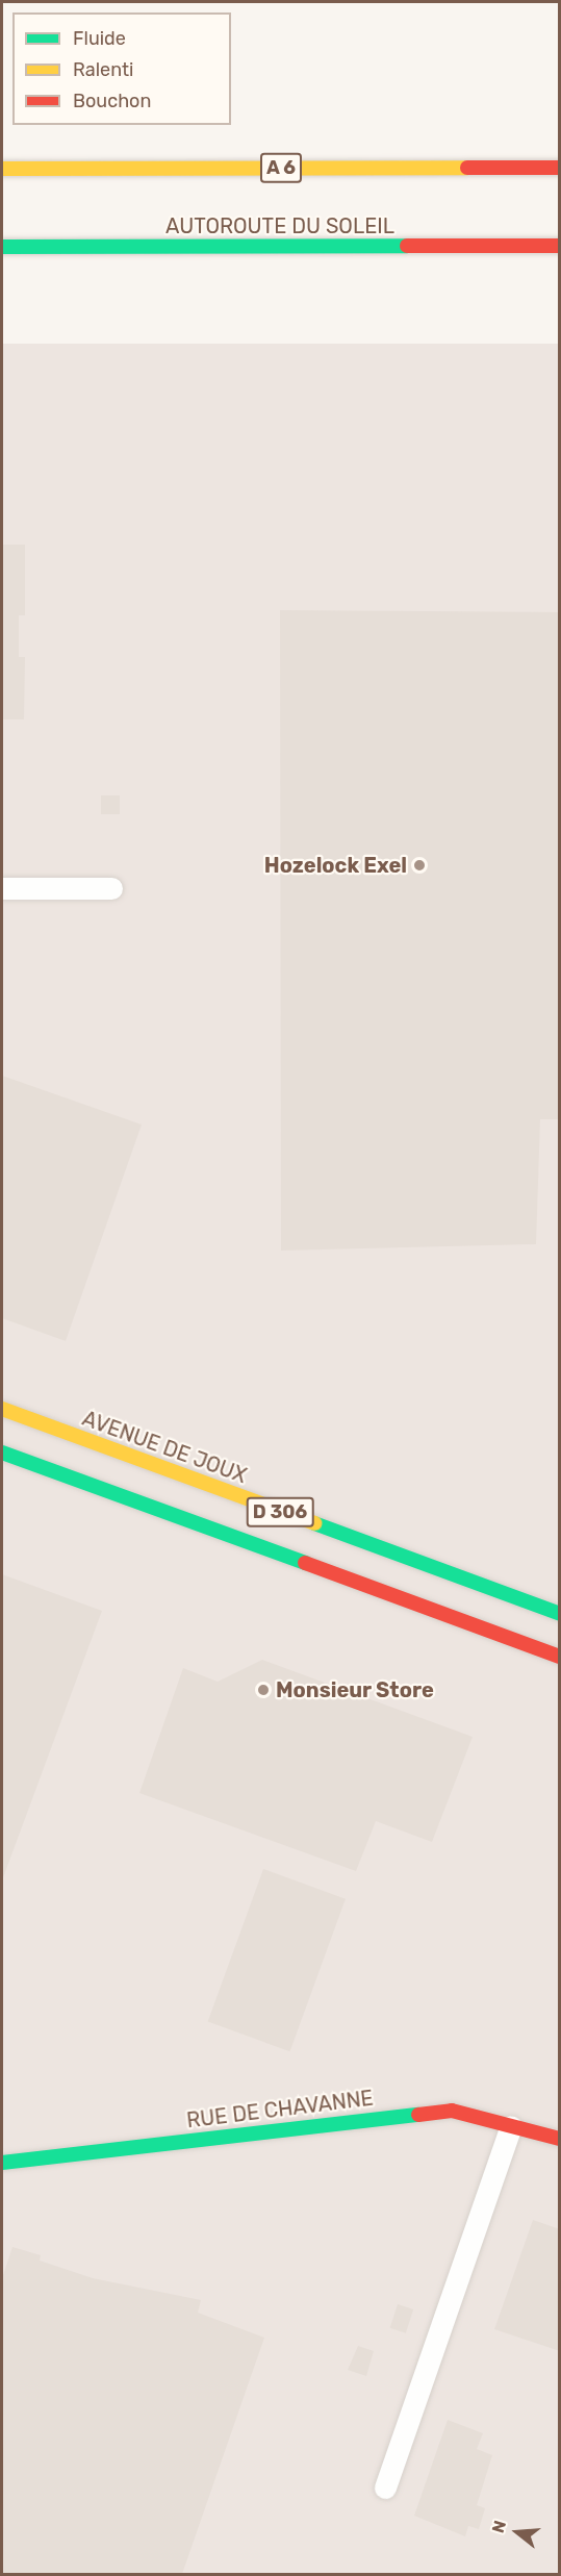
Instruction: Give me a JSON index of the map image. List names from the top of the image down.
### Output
{
  "streets": {
    "main road": [
      "A 6",
      "AUTOROUTE DU SOLEIL",
      "AVENUE DE JOUX",
      "D 306",
      "RUE DE CHAVANNE"
    ]
  },
  "places": ["Hozelock Exel", "Monsieur Store"],
  "legend": ["Fluide", "Ralenti", "Bouchon"],
  "north": "left"
}
